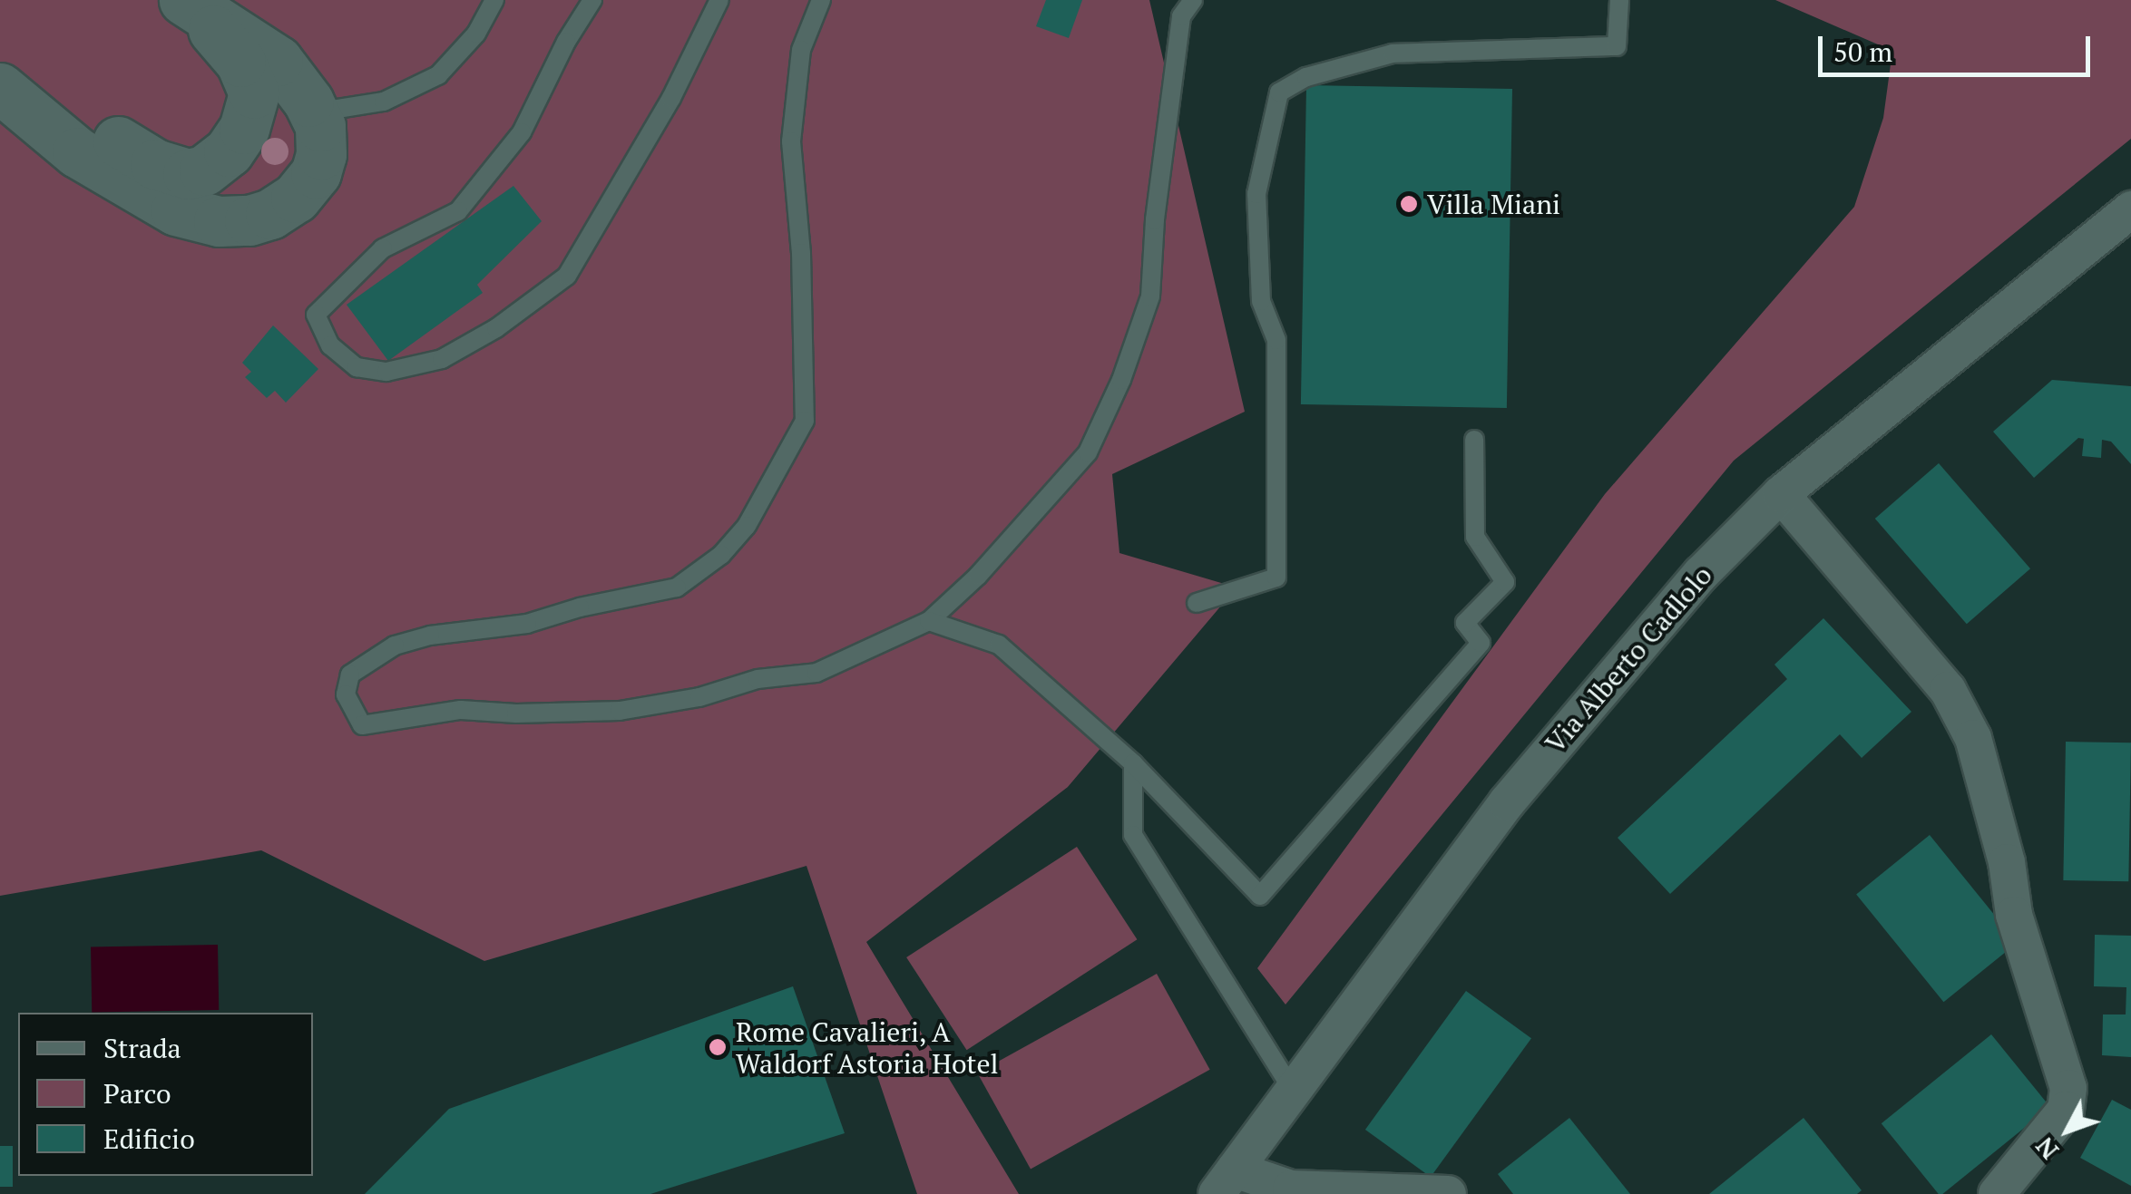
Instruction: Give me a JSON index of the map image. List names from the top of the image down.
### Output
{
  "streets": {
    "street": ["Via Alberto Cadlolo"]
  },
  "places": ["Villa Miani", "Rome Cavalieri, A Waldorf Astoria Hotel"],
  "legend": ["Strada", "Parco", "Edificio"],
  "scale_bar": "50 m",
  "north": "bottom left"
}
